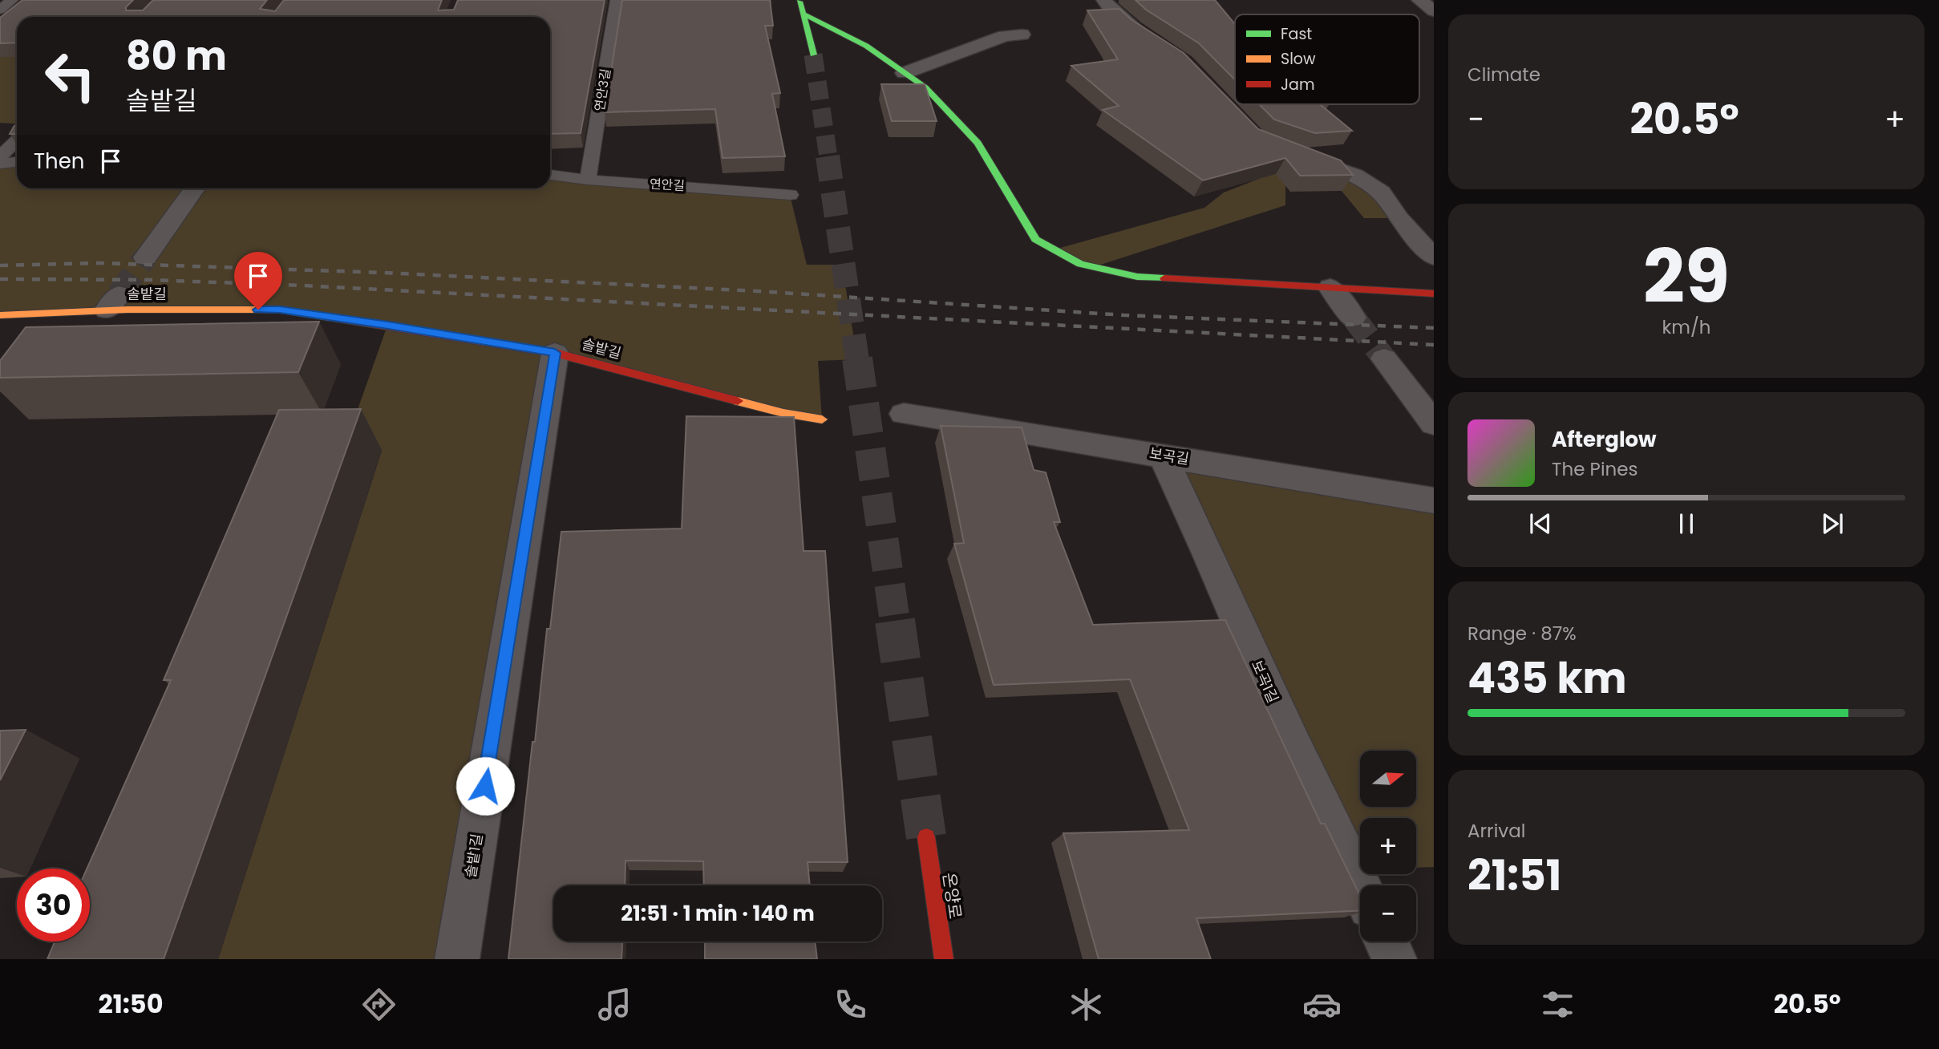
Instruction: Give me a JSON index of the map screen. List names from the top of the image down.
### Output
{
  "streets": {
    "street": [
      "솔밭길",
      "보곡길",
      "보곡1길",
      "솔밭1길",
      "온양로"
    ],
    "lane": ["연안3길", "연안길"]
  },
  "crossings": [
    ["연안3길", "연안길"],
    ["솔밭길", "솔밭1길"],
    ["보곡길", "보곡1길"]
  ],
  "legend": ["Fast", "Slow", "Jam"],
  "north": "right",
  "page": {
    "tile": [
      "Climate",
      ["29", "km/h"],
      ["Range · 87%", "435 km"],
      ["Arrival", "21:51"]
    ],
    "turn": ["80 m", "솔밭길"],
    "heat": ["−", "20.5°", "+"],
    "then": "Then",
    "song": ["Afterglow", "The Pines"],
    "map_buttons": ["+", "−"],
    "limit": "30",
    "trip": "21:51 · 1 min · 140 m",
    "tabs": ["21:50", "20.5°"]
  }
}
